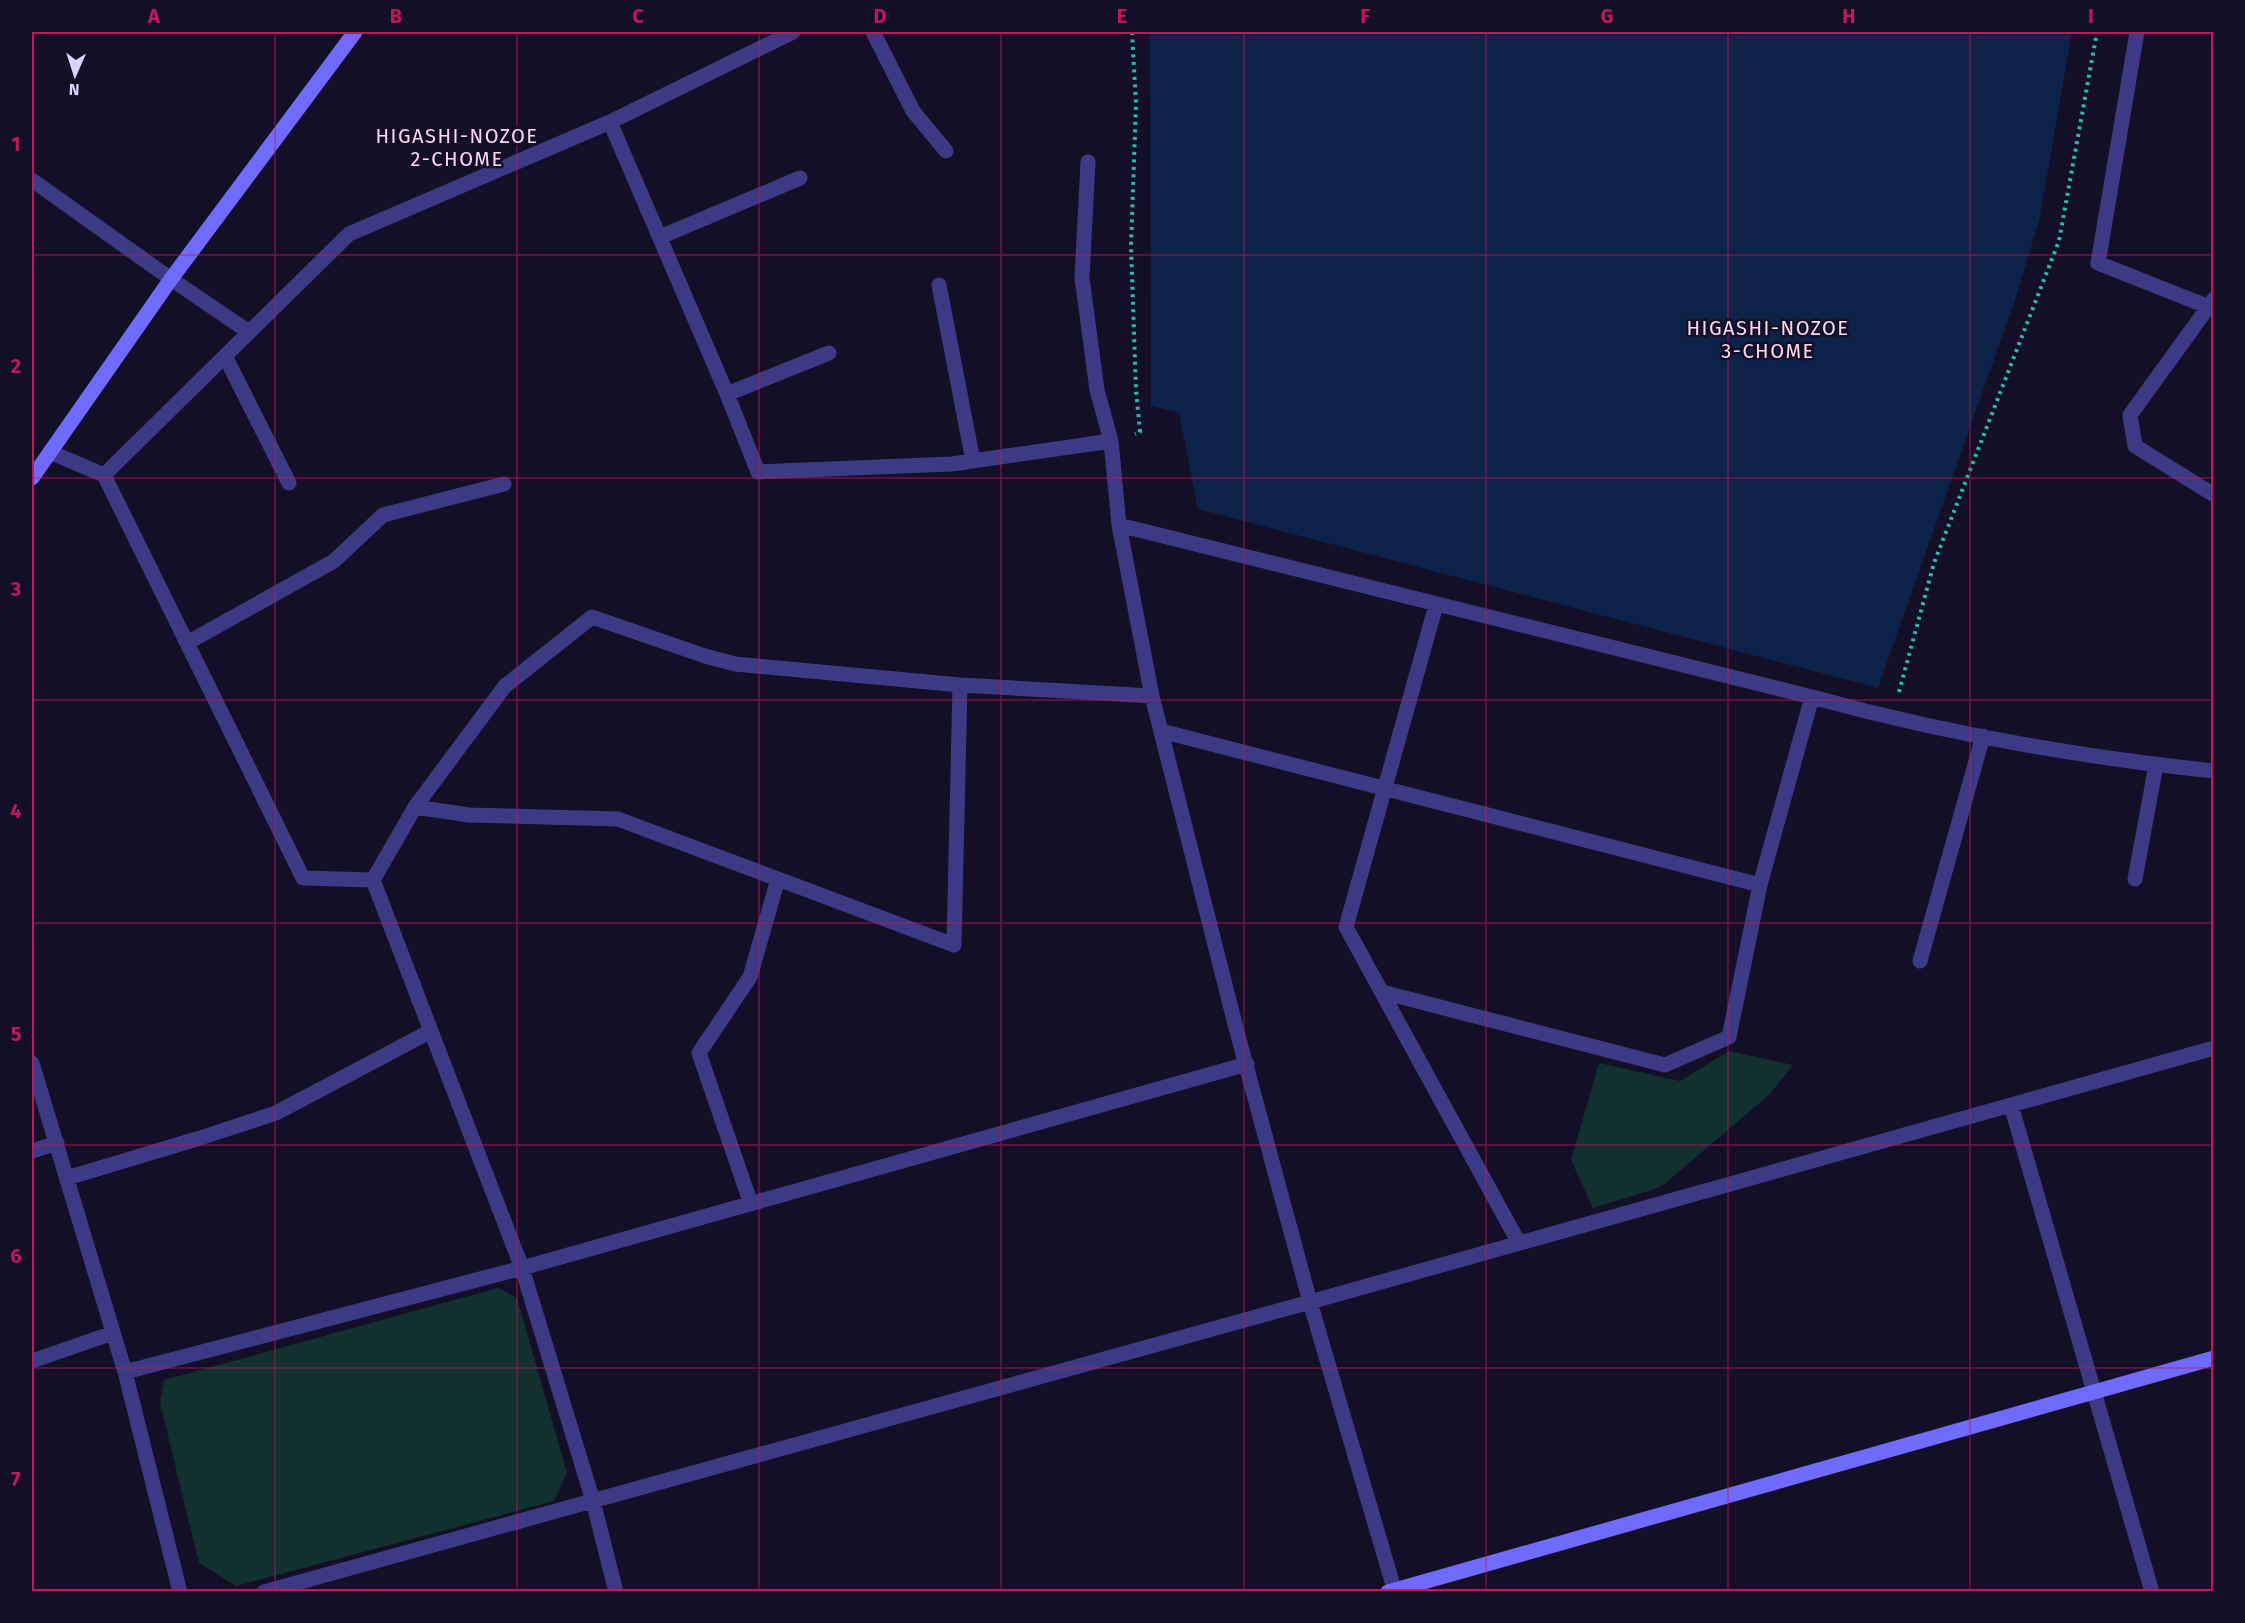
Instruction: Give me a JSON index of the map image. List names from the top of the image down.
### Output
{
  "districts": ["HIGASHI-NOZOE 2-CHOME", "HIGASHI-NOZOE 3-CHOME"],
  "north": "bottom",
  "grid": {
    "columns": [
      "A",
      "B",
      "C",
      "D",
      "E",
      "F",
      "G",
      "H",
      "I"
    ],
    "rows": [
      "1",
      "2",
      "3",
      "4",
      "5",
      "6",
      "7"
    ]
  }
}
